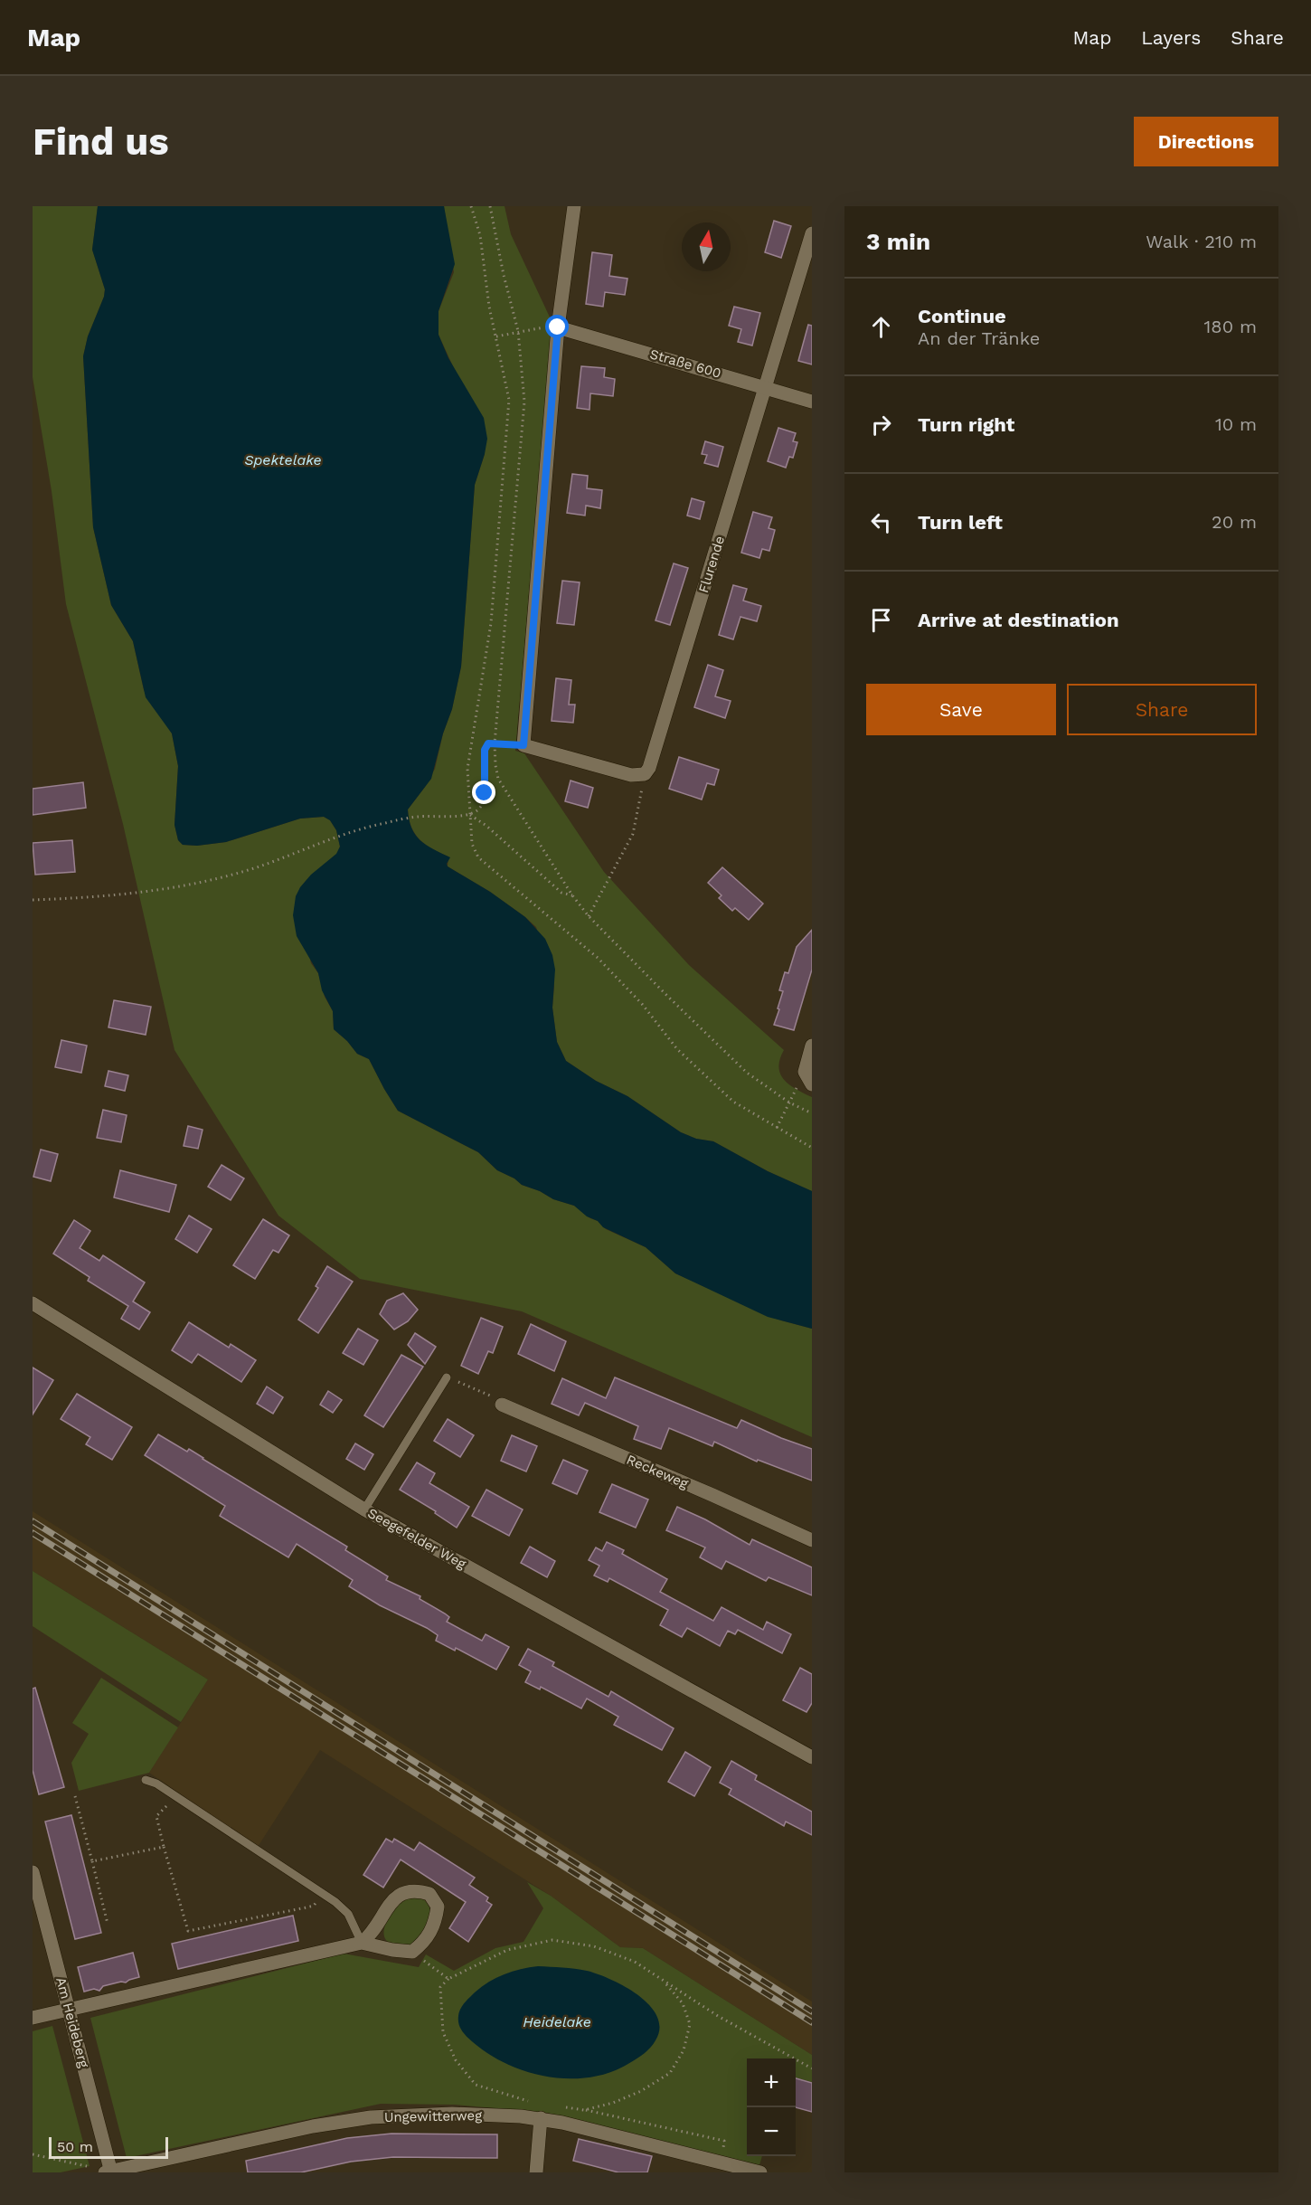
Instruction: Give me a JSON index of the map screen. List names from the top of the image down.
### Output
{
  "streets": {
    "street": [
      "Straße 600",
      "Flurende",
      "Reckeweg",
      "Seegefelder Weg",
      "Am Heideberg",
      "Ungewitterweg"
    ]
  },
  "crossings": [
    ["Straße 600", "Flurende"],
    ["Am Heideberg", "Ungewitterweg"]
  ],
  "water": ["Spektelake", "Heidelake"],
  "scale_bar": "50 m",
  "north": "top",
  "page": {
    "header": "Map",
    "nav": ["Map", "Layers", "Share"],
    "buttons": [
      "Directions",
      ["Save", "Share"]
    ],
    "title": "Find us",
    "heading": ["3 min", "Walk · 210 m"],
    "list": [
      ["Continue", "An der Tränke", "180 m"],
      ["Turn right", "10 m"],
      ["Turn left", "20 m"],
      "Arrive at destination"
    ],
    "map_buttons": ["+", "−"],
    "scale": "50 m"
  }
}
